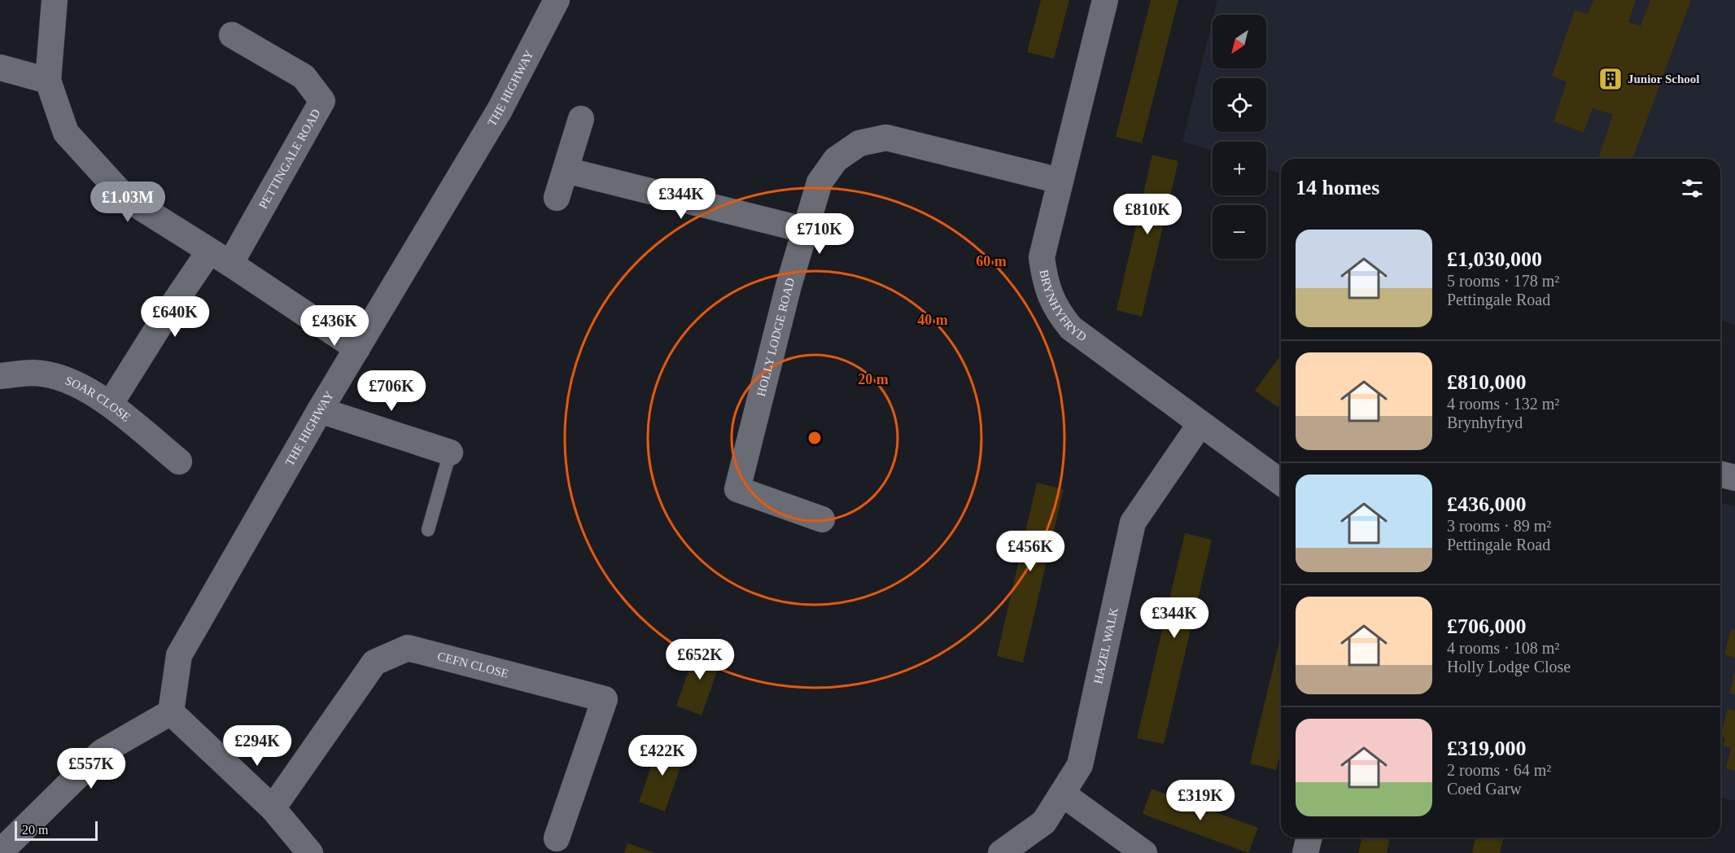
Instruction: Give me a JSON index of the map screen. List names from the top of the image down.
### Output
{
  "streets": {
    "street": [
      "THE HIGHWAY",
      "PETTINGALE ROAD",
      "BRYNHYFRYD",
      "HOLLY LODGE ROAD",
      "SOAR CLOSE",
      "HAZEL WALK",
      "CEFN CLOSE"
    ]
  },
  "crossings": [
    ["PETTINGALE ROAD", "SOAR CLOSE"],
    ["BRYNHYFRYD", "HOLLY LODGE ROAD"],
    ["BRYNHYFRYD", "HAZEL WALK"]
  ],
  "places": {
    "building": ["Junior School"]
  },
  "scale_bar": "20 m",
  "north": "bottom left",
  "page": {
    "map_buttons": ["+", "−"],
    "heading": "14 homes",
    "price": [
      "£344K",
      "£1.03M",
      "£810K",
      "£710K",
      "£640K",
      "£436K",
      "£706K",
      "£456K",
      "£344K",
      "£652K",
      "£294K",
      "£422K",
      "£557K",
      "£319K"
    ],
    "list": [
      {
        "name": "£1,030,000",
        "note": "5 rooms · 178 m² · Pettingale Road"
      },
      {
        "name": "£810,000",
        "note": "4 rooms · 132 m² · Brynhyfryd"
      },
      {
        "name": "£436,000",
        "note": "3 rooms · 89 m² · Pettingale Road"
      },
      {
        "name": "£706,000",
        "note": "4 rooms · 108 m² · Holly Lodge Close"
      },
      {
        "name": "£319,000",
        "note": "2 rooms · 64 m² · Coed Garw"
      }
    ],
    "scale": "20 m"
  },
  "rings": ["60 m", "40 m", "20 m"]
}
